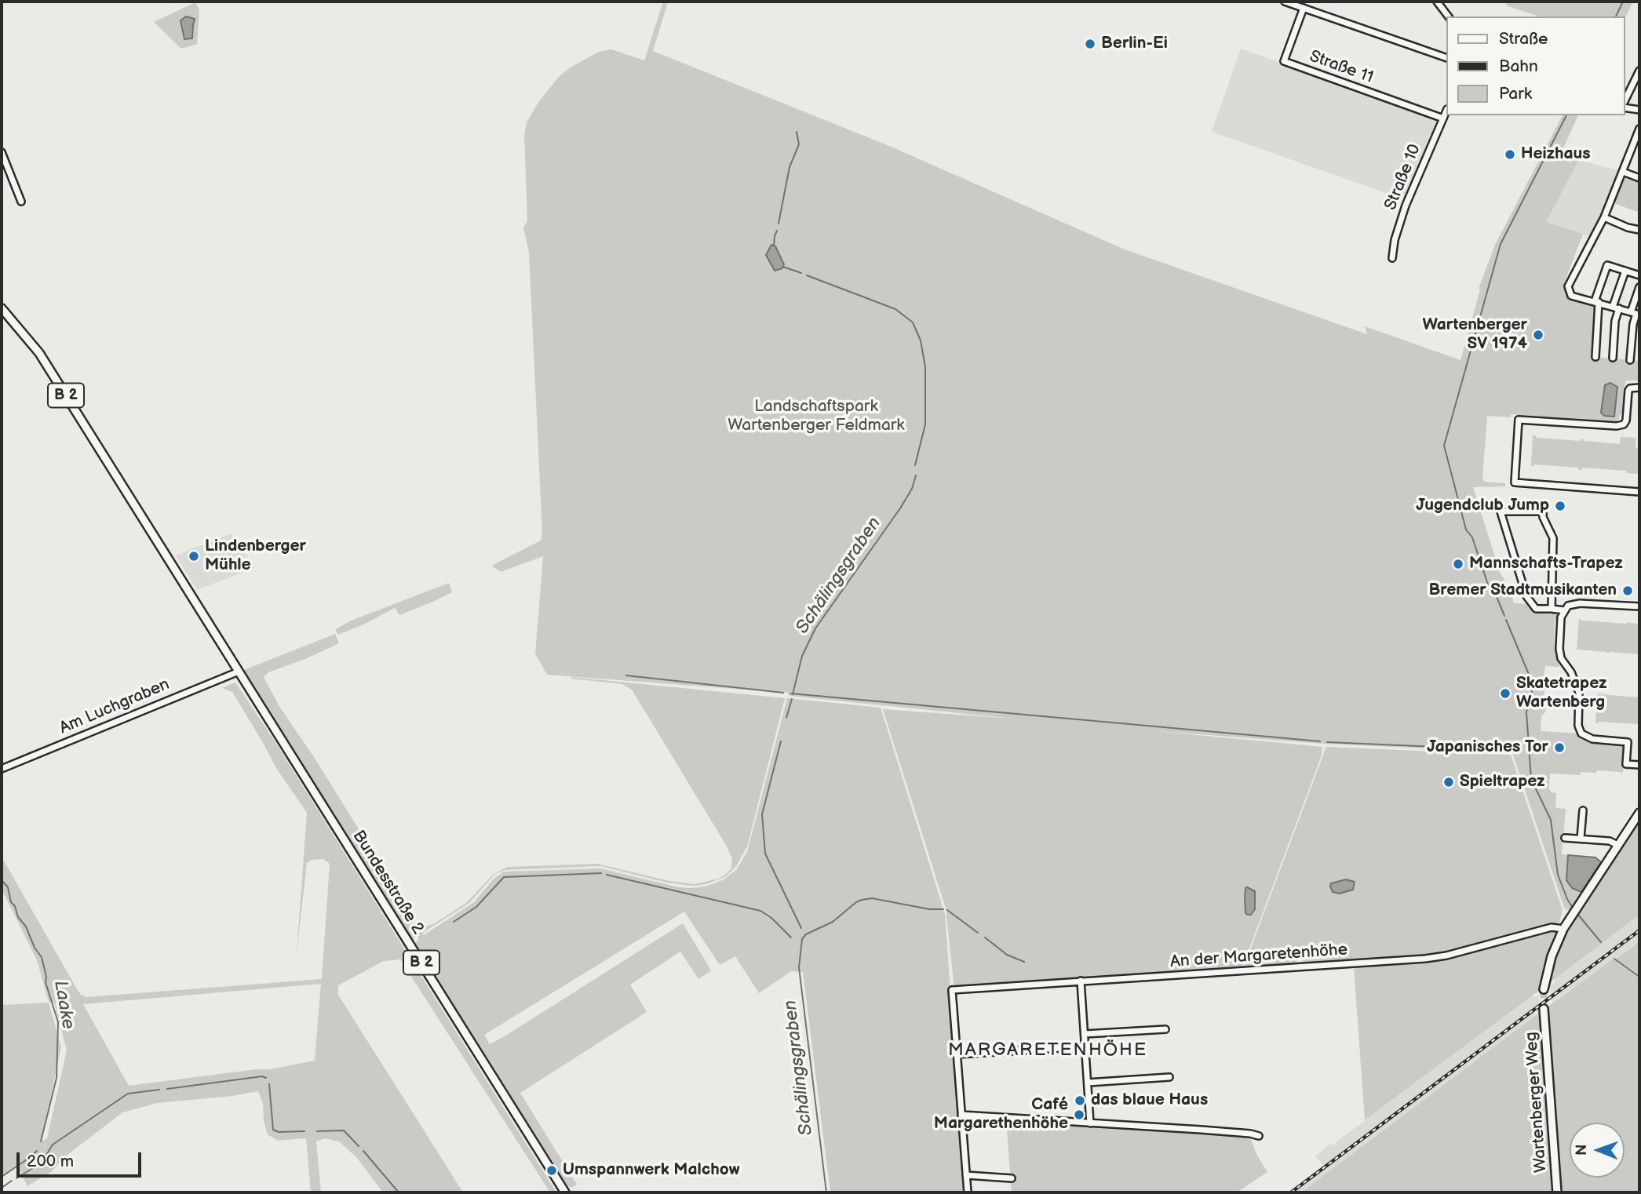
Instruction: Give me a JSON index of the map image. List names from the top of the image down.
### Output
{
  "streets": {
    "main road": ["B 2", "Bundesstraße 2", "Wartenberger Weg"],
    "street": [
      "Straße 11",
      "Straße 10",
      "Am Luchgraben",
      "An der Margaretenhöhe"
    ]
  },
  "crossings": [
    ["Straße 11", "Straße 10"],
    ["B 2", "Am Luchgraben"],
    ["B 2", "Bundesstraße 2"],
    ["Am Luchgraben", "Bundesstraße 2"]
  ],
  "districts": ["MARGARETENHÖHE"],
  "water": ["Schälingsgraben", "Laake"],
  "parks": ["Landschaftspark Wartenberger Feldmark"],
  "places": [
    "Berlin-Ei",
    "Heizhaus",
    "Wartenberger SV 1974",
    "Jugendclub Jump",
    "Lindenberger Mühle",
    "Mannschafts-Trapez",
    "Bremer Stadtmusikanten",
    "Skatetrapez Wartenberg",
    "Japanisches Tor",
    "Spieltrapez",
    "das blaue Haus",
    "Café Margarethenhöhe",
    "Umspannwerk Malchow"
  ],
  "legend": ["Straße", "Bahn", "Park"],
  "scale_bar": "200 m",
  "north": "left"
}
